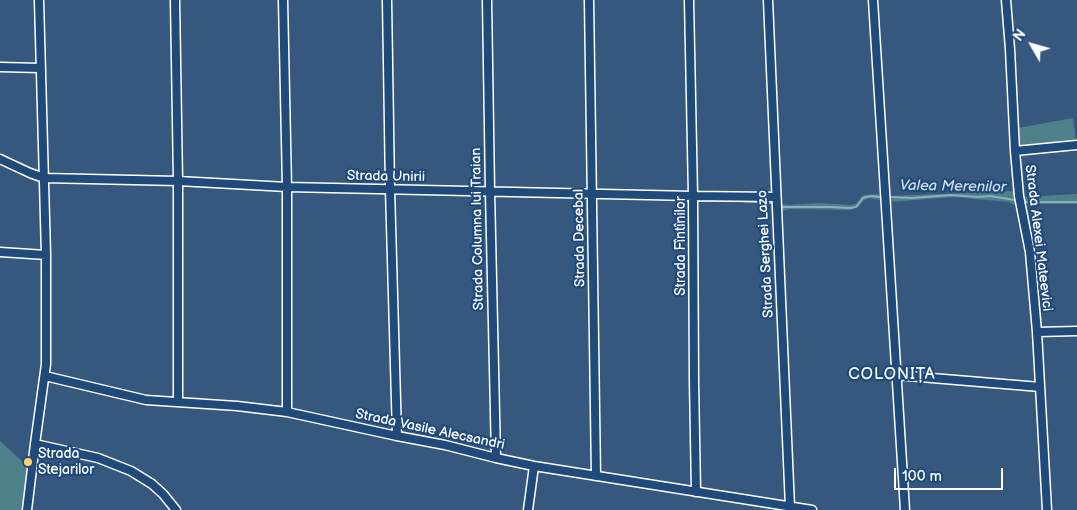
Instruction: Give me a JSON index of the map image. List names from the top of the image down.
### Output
{
  "streets": {
    "street": [
      "Strada Unirii",
      "Strada Columna lui Traian",
      "Strada Decebal",
      "Strada Alexei Mateevici",
      "Strada Fîntînilor",
      "Strada Serghei Lazo",
      "Strada Vasile Alecsandri"
    ]
  },
  "crossings": [
    ["Strada Unirii", "Strada Columna lui Traian"],
    ["Strada Unirii", "Strada Decebal"],
    ["Strada Unirii", "Strada Fîntînilor"],
    ["Strada Unirii", "Strada Serghei Lazo"],
    ["Strada Columna lui Traian", "Strada Vasile Alecsandri"],
    ["Strada Decebal", "Strada Vasile Alecsandri"],
    ["Strada Fîntînilor", "Strada Vasile Alecsandri"],
    ["Strada Serghei Lazo", "Strada Vasile Alecsandri"]
  ],
  "districts": ["COLONIȚA"],
  "water": ["Valea Merenilor"],
  "places": ["Strada Stejarilor"],
  "scale_bar": "100 m",
  "north": "top left"
}
